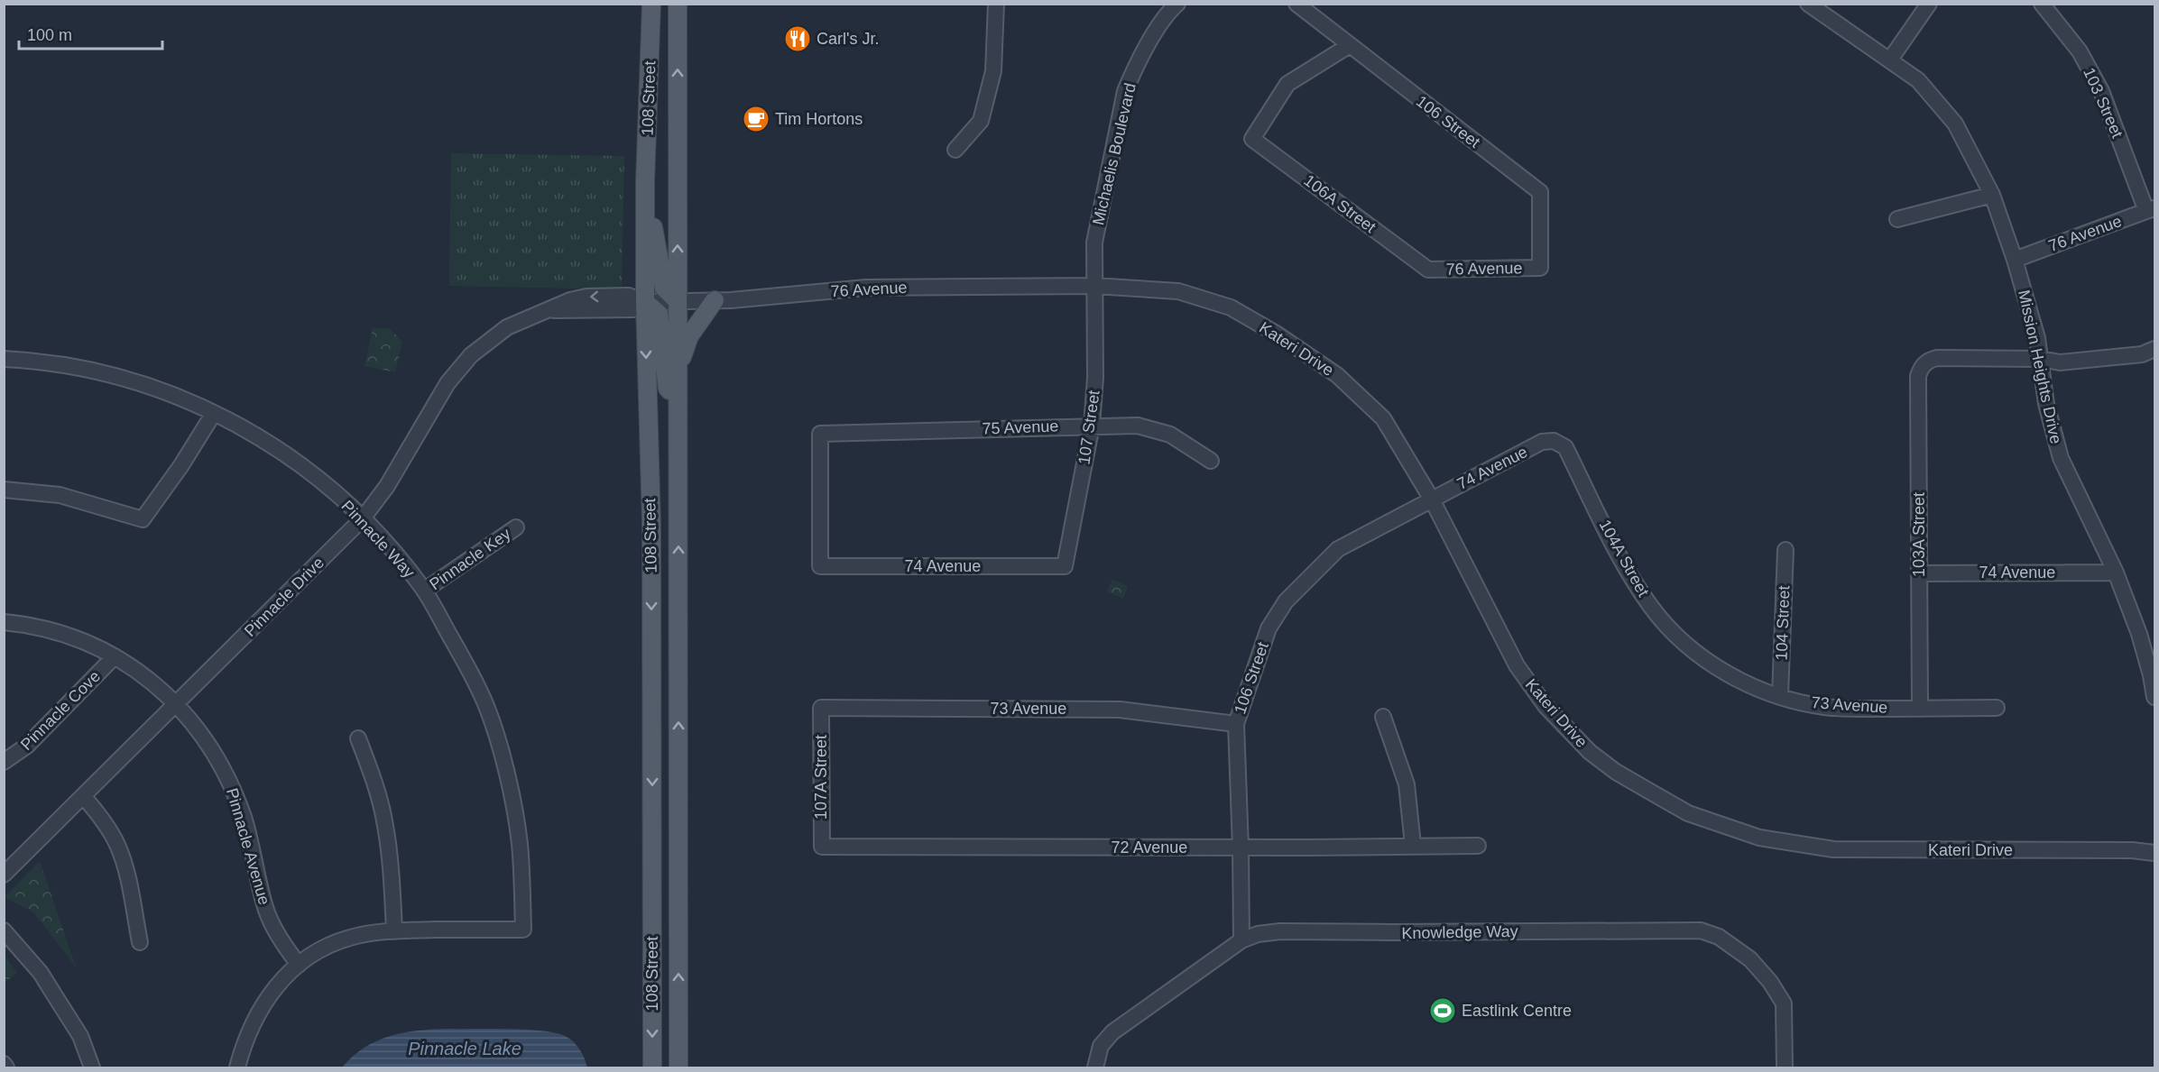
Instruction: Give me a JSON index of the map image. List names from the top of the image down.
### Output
{
  "streets": {
    "main road": ["108 Street"],
    "street": [
      "103 Street",
      "106 Street",
      "Michaelis Boulevard",
      "106A Street",
      "76 Avenue",
      "Kateri Drive",
      "Mission Heights Drive",
      "75 Avenue",
      "107 Street",
      "74 Avenue",
      "103A Street",
      "Pinnacle Way",
      "104A Street",
      "Pinnacle Key",
      "Pinnacle Drive",
      "104 Street",
      "73 Avenue",
      "Pinnacle Cove",
      "107A Street",
      "Pinnacle Avenue",
      "72 Avenue",
      "Knowledge Way"
    ]
  },
  "crossings": [
    ["108 Street", "76 Avenue"],
    ["108 Street", "Pinnacle Drive"],
    ["103 Street", "76 Avenue"],
    ["106 Street", "106A Street"],
    ["106 Street", "76 Avenue"],
    ["106 Street", "Kateri Drive"],
    ["106 Street", "74 Avenue"],
    ["106 Street", "73 Avenue"],
    ["106 Street", "72 Avenue"],
    ["106 Street", "Knowledge Way"],
    ["Michaelis Boulevard", "76 Avenue"],
    ["Michaelis Boulevard", "Kateri Drive"],
    ["Michaelis Boulevard", "107 Street"],
    ["106A Street", "76 Avenue"],
    ["76 Avenue", "Kateri Drive"],
    ["76 Avenue", "Mission Heights Drive"],
    ["76 Avenue", "107 Street"],
    ["76 Avenue", "Pinnacle Drive"],
    ["Kateri Drive", "107 Street"],
    ["Kateri Drive", "74 Avenue"],
    ["Mission Heights Drive", "74 Avenue"],
    ["Mission Heights Drive", "103A Street"],
    ["75 Avenue", "107 Street"],
    ["75 Avenue", "74 Avenue"],
    ["107 Street", "74 Avenue"],
    ["74 Avenue", "103A Street"],
    ["74 Avenue", "104A Street"],
    ["103A Street", "73 Avenue"],
    ["Pinnacle Way", "Pinnacle Key"],
    ["Pinnacle Way", "Pinnacle Drive"],
    ["104A Street", "73 Avenue"],
    ["Pinnacle Drive", "Pinnacle Avenue"],
    ["104 Street", "73 Avenue"],
    ["73 Avenue", "107A Street"],
    ["Pinnacle Cove", "Pinnacle Avenue"],
    ["107A Street", "72 Avenue"]
  ],
  "water": ["Pinnacle Lake"],
  "places": {
    "restaurant": ["Carl's Jr."],
    "cafe": ["Tim Hortons"],
    "sports": ["Eastlink Centre"]
  },
  "scale_bar": "100 m"
}
